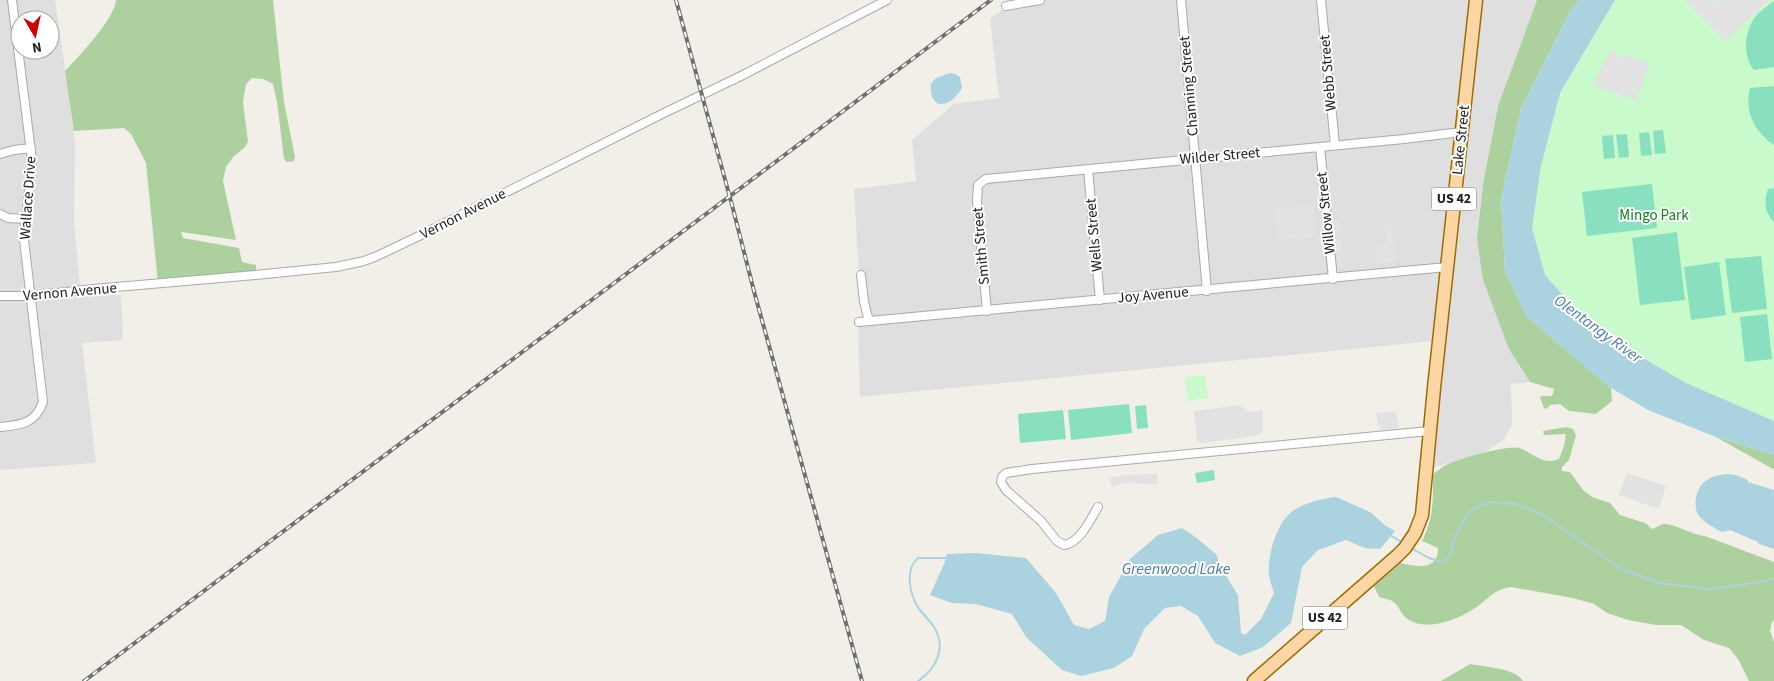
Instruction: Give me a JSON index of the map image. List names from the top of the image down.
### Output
{
  "streets": {
    "main road": ["Lake Street", "US 42"],
    "street": [
      "Webb Street",
      "Channing Street",
      "Wilder Street",
      "Wallace Drive",
      "Willow Street",
      "Vernon Avenue",
      "Wells Street",
      "Smith Street",
      "Joy Avenue"
    ]
  },
  "crossings": [
    ["Webb Street", "Wilder Street"],
    ["Channing Street", "Wilder Street"],
    ["Channing Street", "Joy Avenue"],
    ["Lake Street", "Wilder Street"],
    ["Lake Street", "US 42"],
    ["Lake Street", "Joy Avenue"],
    ["Wilder Street", "Willow Street"],
    ["Wilder Street", "Wells Street"],
    ["Wilder Street", "Smith Street"],
    ["Wallace Drive", "Vernon Avenue"],
    ["Willow Street", "Joy Avenue"],
    ["Wells Street", "Joy Avenue"],
    ["Smith Street", "Joy Avenue"]
  ],
  "water": ["Olentangy River", "Greenwood Lake"],
  "parks": ["Mingo Park"],
  "north": "bottom"
}
